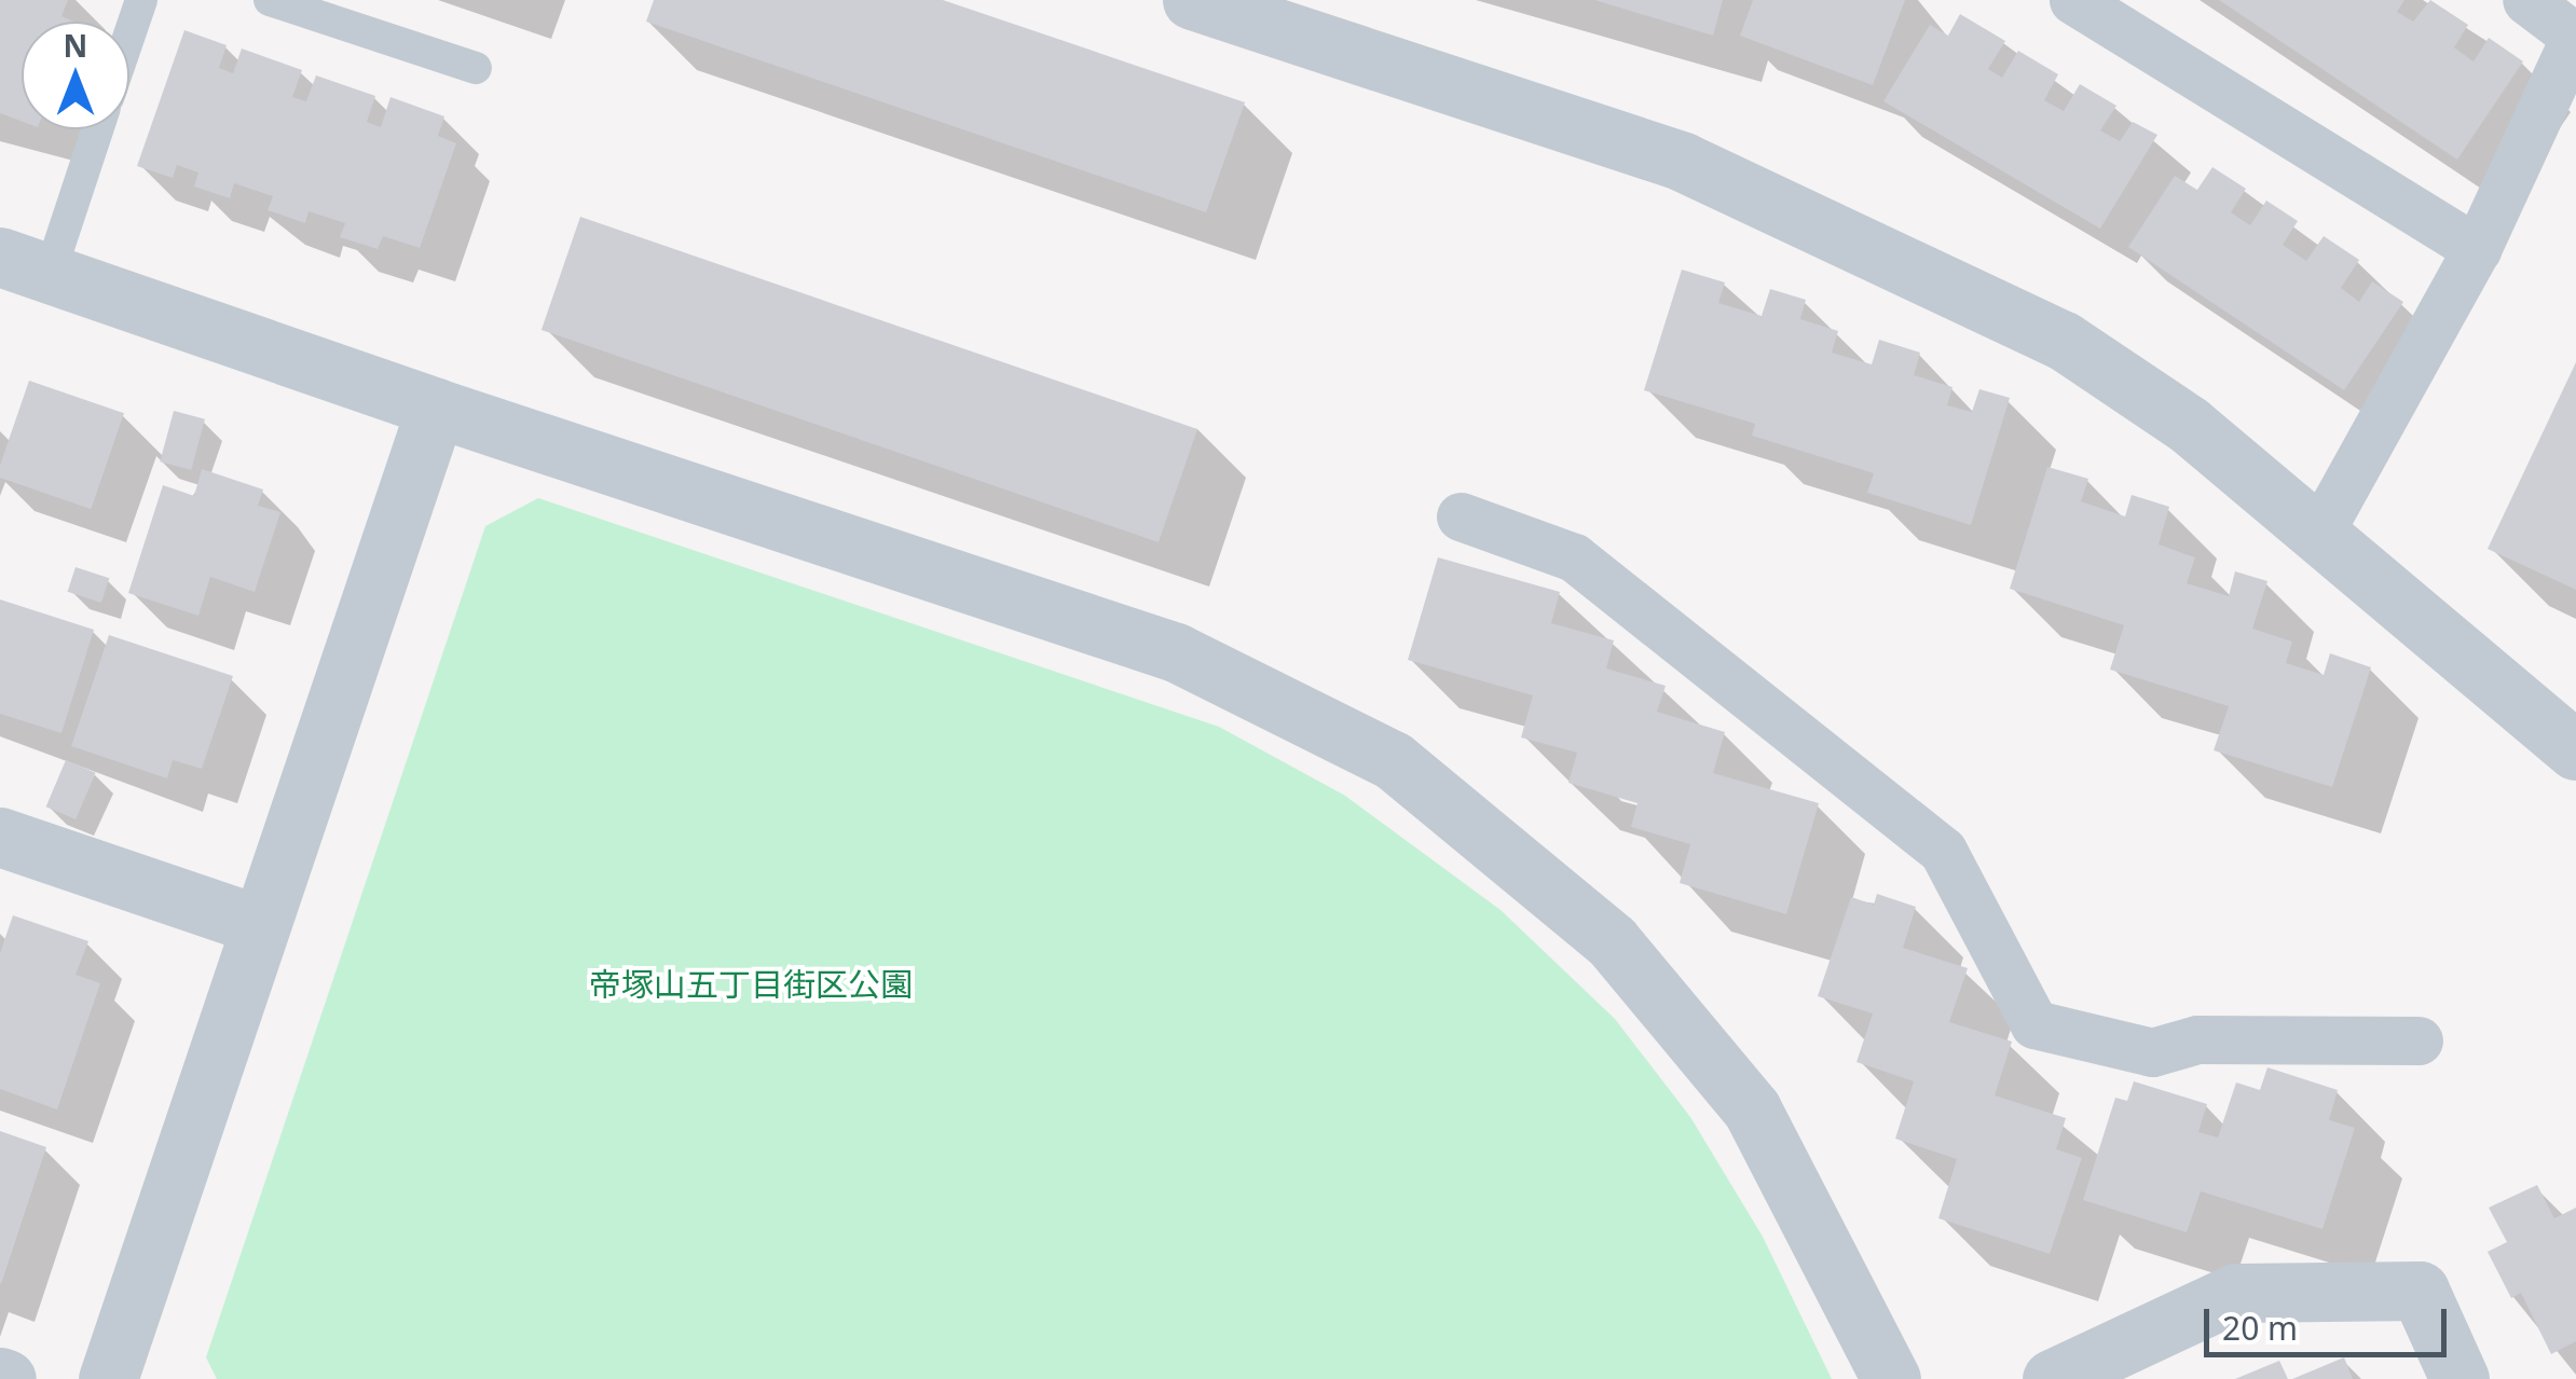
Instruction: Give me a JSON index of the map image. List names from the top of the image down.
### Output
{
  "parks": ["帝塚山五丁目街区公園"],
  "scale_bar": "20 m",
  "north": "top"
}
